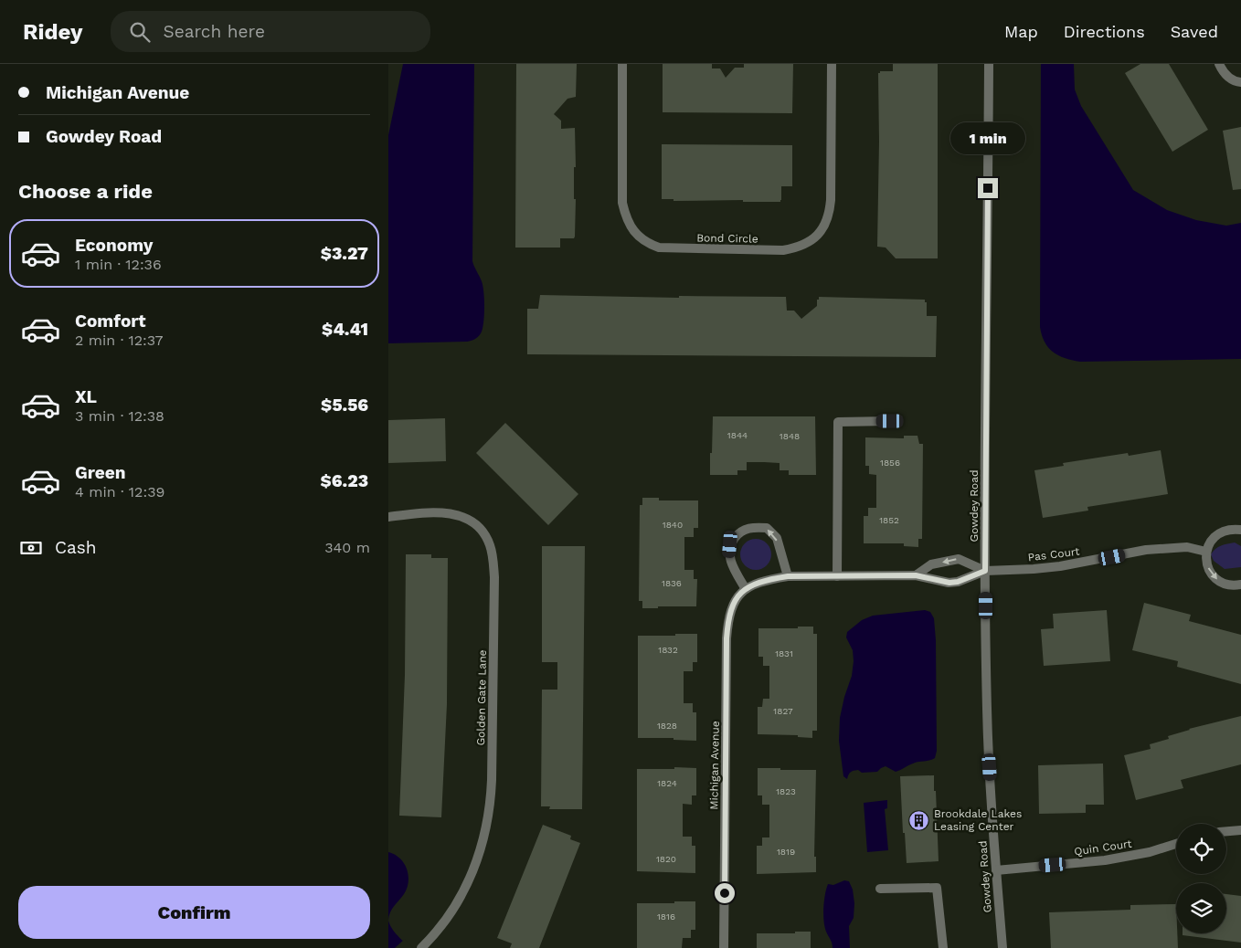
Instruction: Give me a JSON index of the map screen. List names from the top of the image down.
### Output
{
  "streets": {
    "street": [
      "Bond Circle",
      "Gowdey Road",
      "Pas Court",
      "Golden Gate Lane",
      "Michigan Avenue",
      "Quin Court"
    ]
  },
  "crossings": [
    ["Gowdey Road", "Pas Court"],
    ["Gowdey Road", "Michigan Avenue"],
    ["Gowdey Road", "Quin Court"],
    ["Pas Court", "Michigan Avenue"]
  ],
  "places": {
    "building": ["Brookdale Lakes Leasing Center"]
  },
  "house_numbers": [
    "1844",
    "1848",
    "1856",
    "1852",
    "1840",
    "1836",
    "1832",
    "1831",
    "1827",
    "1828",
    "1824",
    "1823",
    "1819",
    "1820",
    "1816"
  ],
  "page": {
    "header": "Ridey",
    "search": "Search here",
    "nav": ["Map", "Directions", "Saved"],
    "banner": ["Michigan Avenue", "Gowdey Road"],
    "bubble": "1 min",
    "heading": "Choose a ride",
    "list": [
      {
        "name": "Economy",
        "note": "1 min · 12:36",
        "value": "$3.27"
      },
      {
        "name": "Comfort",
        "note": "2 min · 12:37",
        "value": "$4.41"
      },
      {
        "name": "XL",
        "note": "3 min · 12:38",
        "value": "$5.56"
      },
      {
        "name": "Green",
        "note": "4 min · 12:39",
        "value": "$6.23"
      }
    ],
    "pay": ["Cash", "340 m"],
    "buttons": "Confirm"
  }
}
